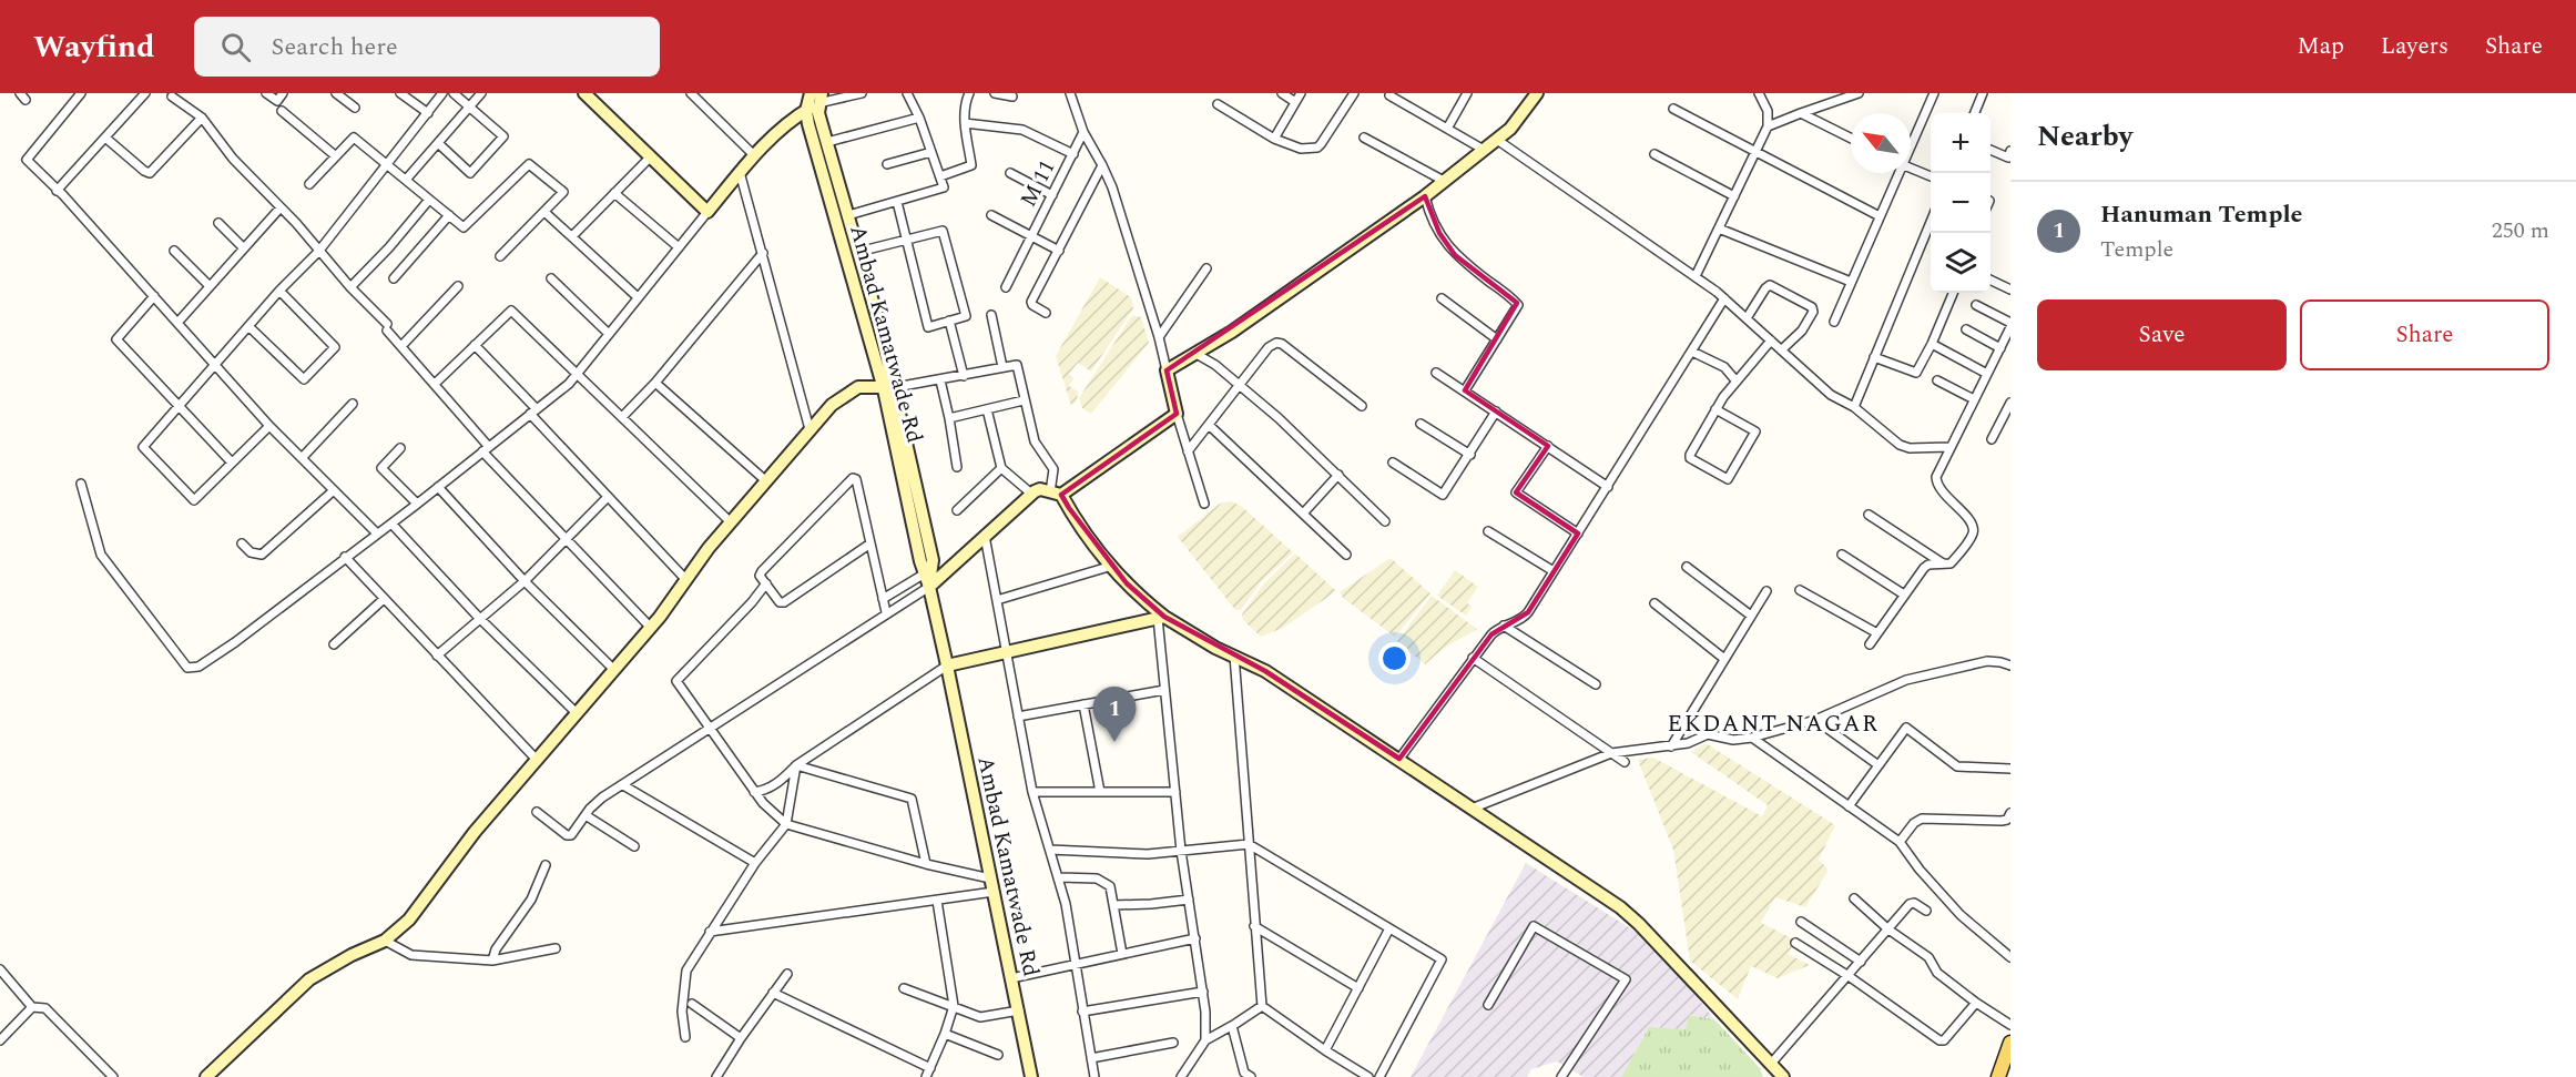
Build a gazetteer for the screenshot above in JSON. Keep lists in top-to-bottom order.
{
  "streets": {
    "street": ["M 11", "Ambad Kamatwade Rd"]
  },
  "districts": ["EKDANT NAGAR"],
  "north": "top left",
  "page": {
    "header": "Wayfind",
    "search": "Search here",
    "nav": ["Map", "Layers", "Share"],
    "heading": "Nearby",
    "map_buttons": ["+", "−"],
    "list": [
      {
        "mark": "1",
        "name": "Hanuman Temple",
        "note": "Temple",
        "value": "250 m"
      }
    ],
    "buttons": ["Save", "Share"],
    "pins": "1"
  }
}
